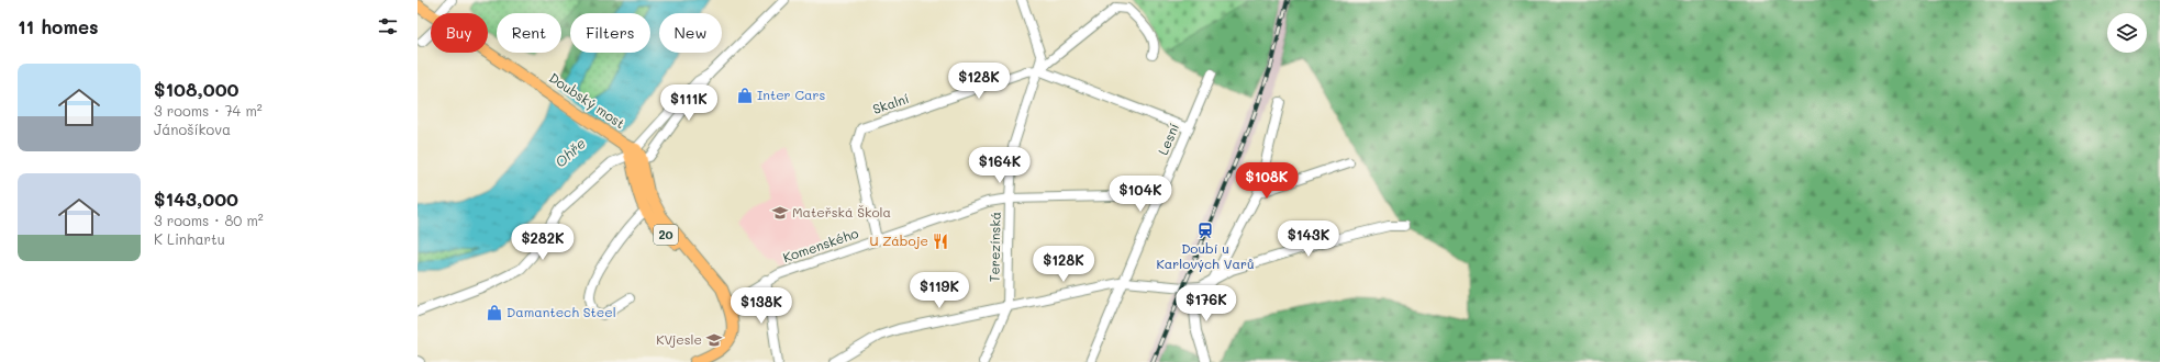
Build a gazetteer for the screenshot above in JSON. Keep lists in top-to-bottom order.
{
  "streets": {
    "main road": ["Doubský most", "20"],
    "street": [
      "Skalní",
      "Lesní",
      "Komenského",
      "Terezínská"
    ]
  },
  "crossings": [
    ["Doubský most", "20"],
    ["Skalní", "Komenského"],
    ["Skalní", "Terezínská"],
    ["Lesní", "Komenského"],
    ["20", "Komenského"],
    ["Komenského", "Terezínská"]
  ],
  "water": ["Ohře"],
  "places": {
    "shop": ["Inter Cars", "Damantech Steel"],
    "school or university": ["Mateřská Škola", "KVjesle"],
    "station": ["Doubí u Karlových Varů"],
    "restaurant": ["U Záboje"]
  },
  "page": {
    "heading": "11 homes",
    "chip": [
      "Buy",
      "Rent",
      "Filters",
      "New"
    ],
    "list": [
      {
        "name": "$108,000",
        "note": "3 rooms · 74 m² · Jánošíkova"
      },
      {
        "name": "$143,000",
        "note": "3 rooms · 80 m² · K Linhartu"
      }
    ],
    "price": [
      "$128K",
      "$111K",
      "$164K",
      "$108K",
      "$104K",
      "$143K",
      "$282K",
      "$128K",
      "$119K",
      "$176K",
      "$138K"
    ]
  }
}
